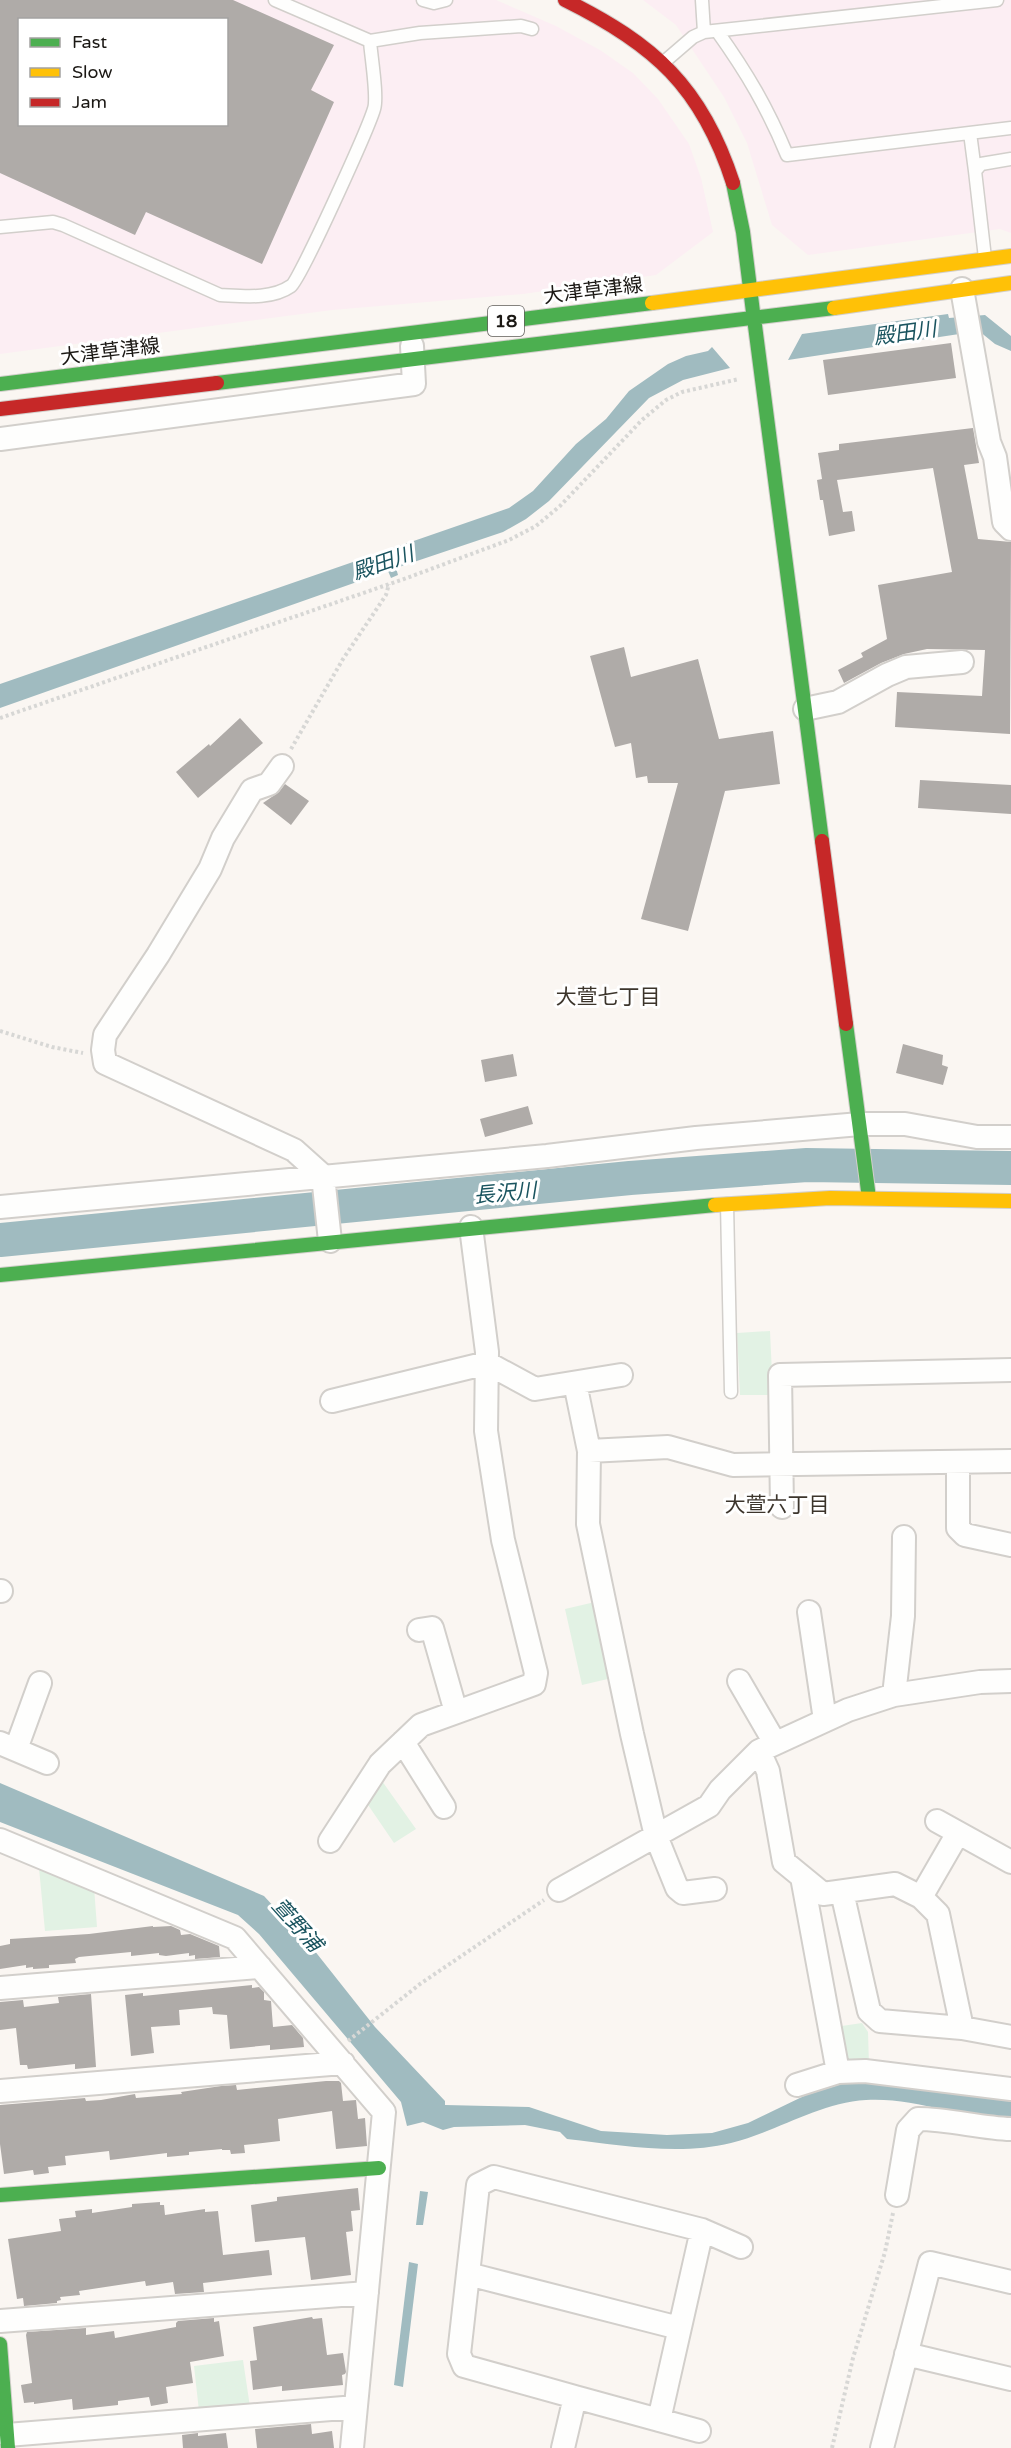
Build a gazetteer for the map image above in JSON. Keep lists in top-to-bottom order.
{
  "streets": {
    "main road": ["大津草津線", "18"]
  },
  "districts": ["大萱七丁目", "大萱六丁目"],
  "water": ["殿田川", "長沢川", "萱野浦"],
  "legend": ["Fast", "Slow", "Jam"]
}
